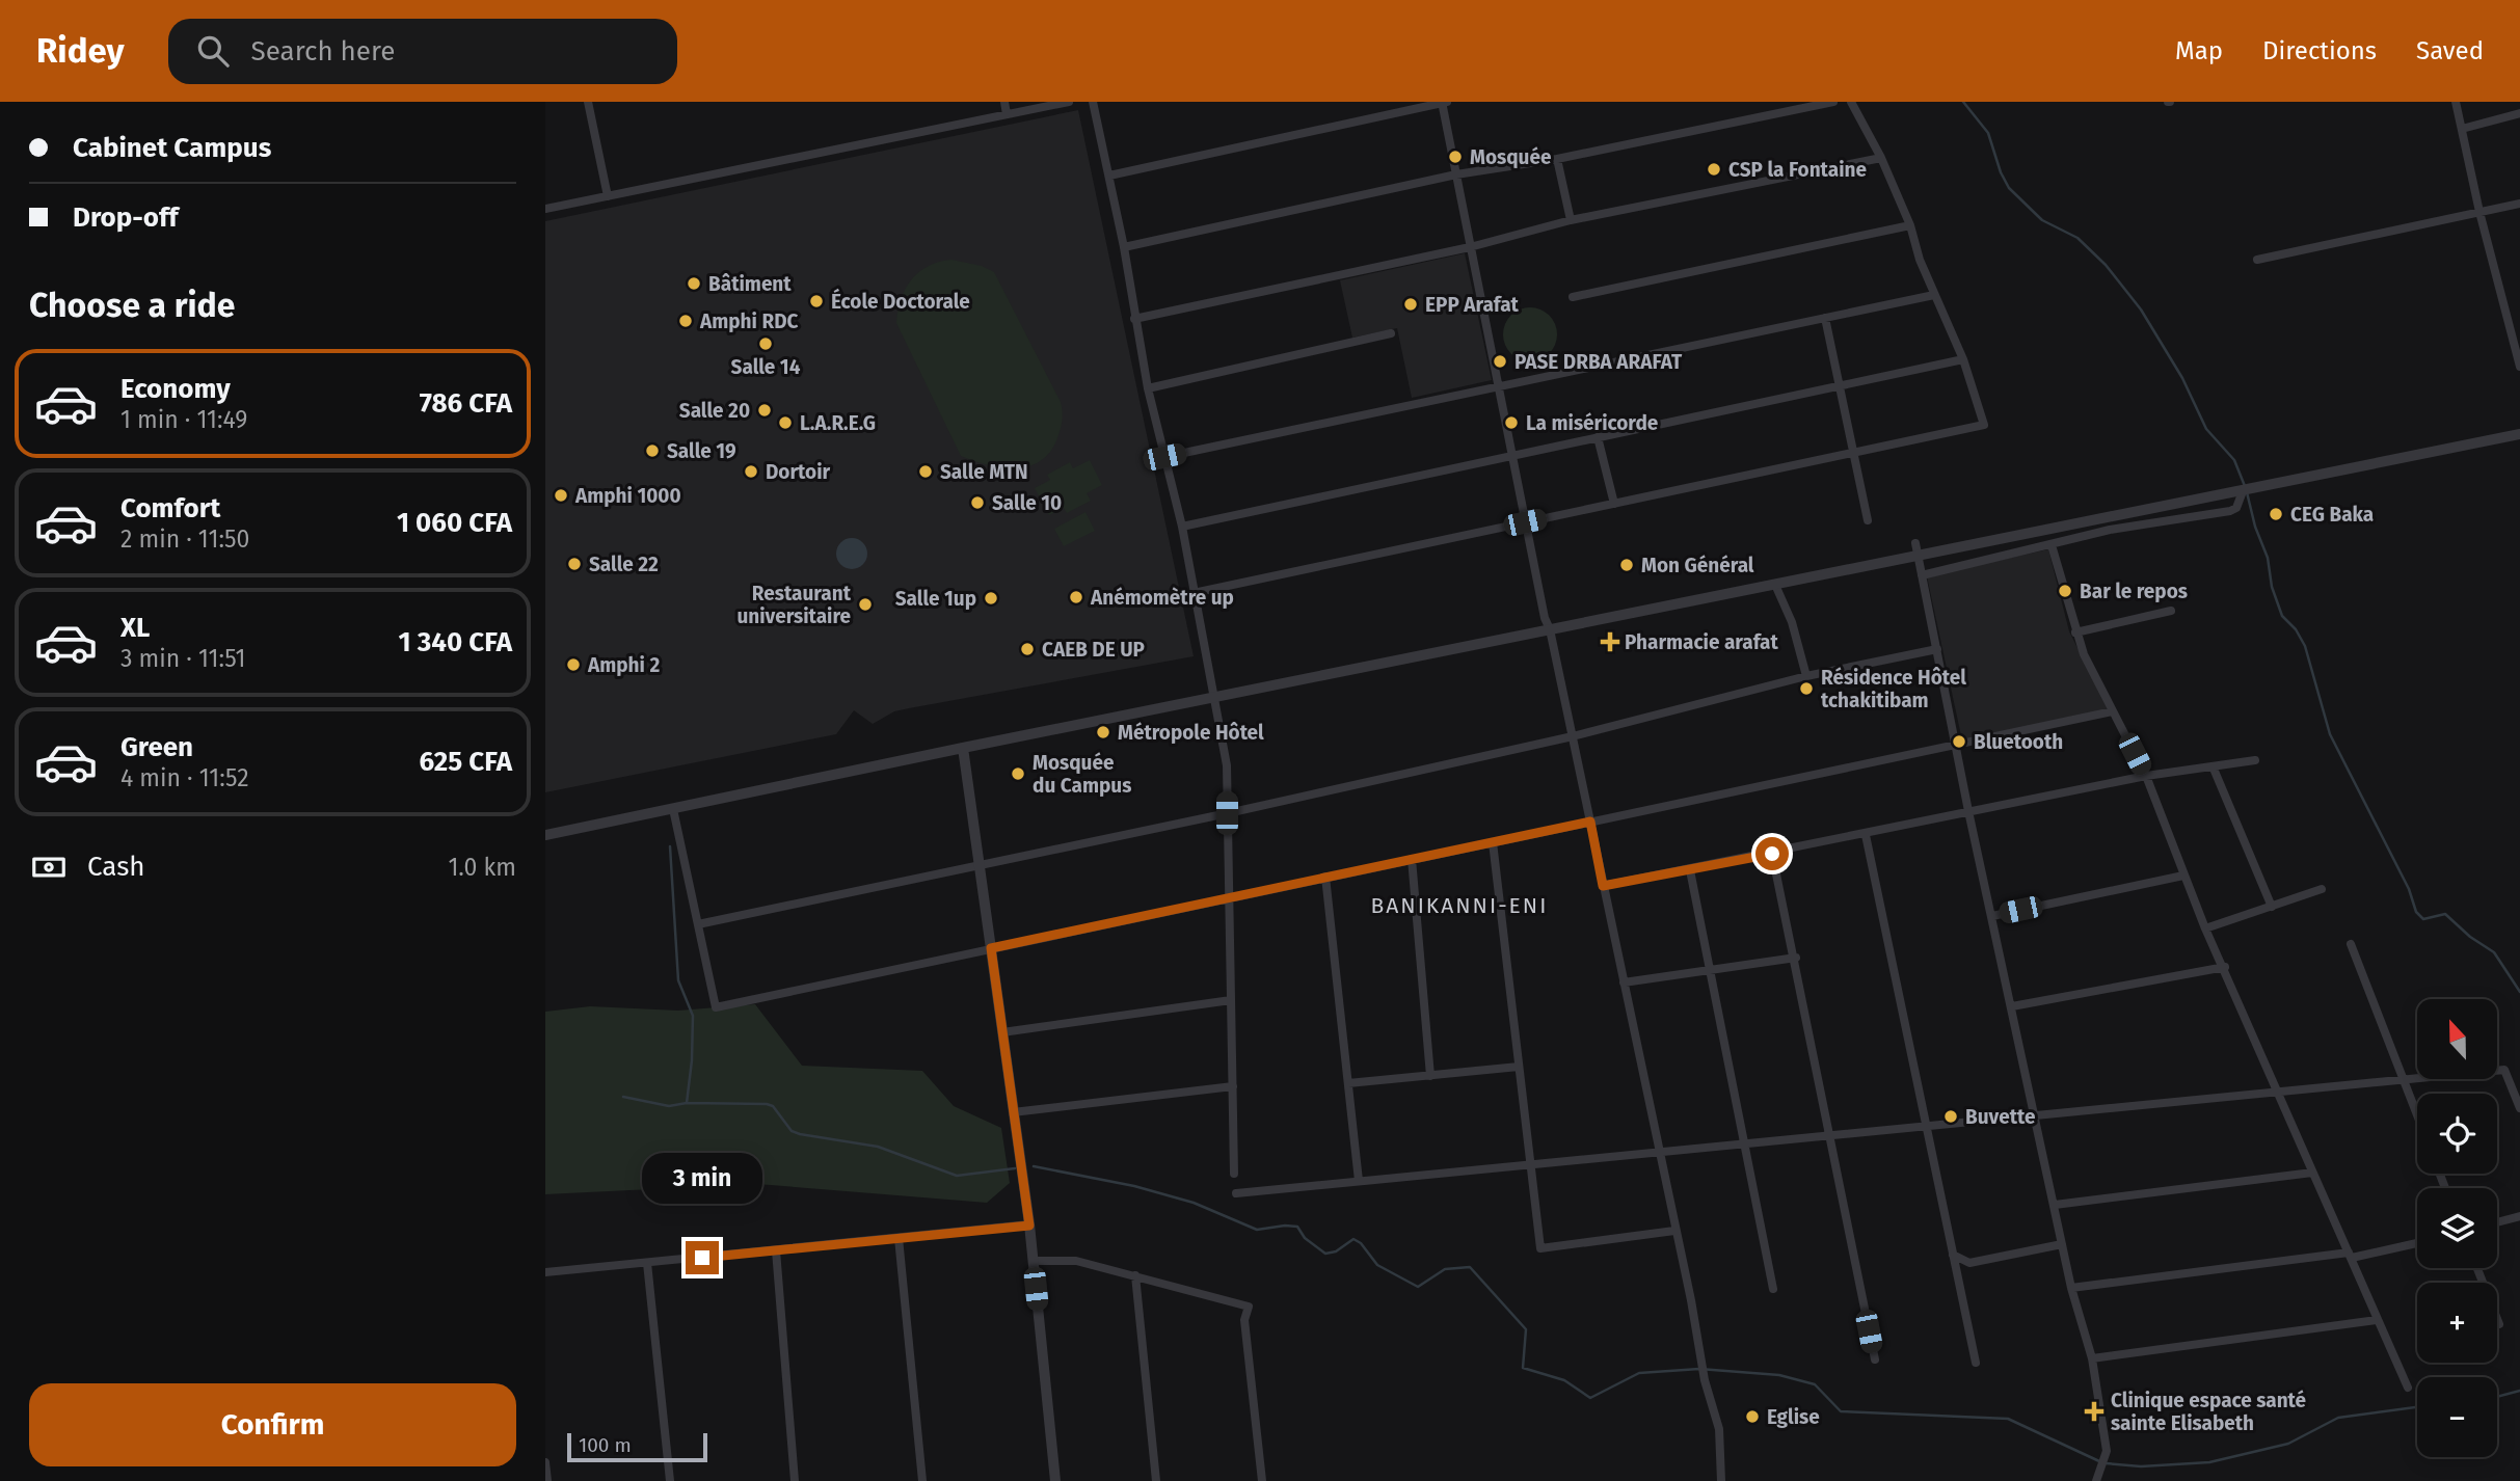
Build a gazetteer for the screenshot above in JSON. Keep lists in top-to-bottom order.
{
  "districts": ["BANIKANNI-ENI"],
  "places": {
    "other": [
      "Mosquée",
      "CSP la Fontaine",
      "Bâtiment",
      "École Doctorale",
      "EPP Arafat",
      "Amphi RDC",
      "Salle 14",
      "PASE DRBA ARAFAT",
      "Salle 20",
      "L.A.R.E.G",
      "La miséricorde",
      "Salle 19",
      "Dortoir",
      "Salle MTN",
      "Amphi 1000",
      "Salle 10",
      "CEG Baka",
      "Salle 22",
      "Mon Général",
      "Bar le repos",
      "Anémomètre up",
      "Salle 1up",
      "Restaurant universitaire",
      "CAEB DE UP",
      "Amphi 2",
      "Résidence Hôtel tchakitibam",
      "Métropole Hôtel",
      "Bluetooth",
      "Mosquée du Campus",
      "Buvette",
      "Eglise"
    ],
    "health": ["Pharmacie arafat", "Clinique espace santé sainte Elisabeth"]
  },
  "scale_bar": "100 m",
  "north": "top",
  "page": {
    "header": "Ridey",
    "search": "Search here",
    "nav": ["Map", "Directions", "Saved"],
    "banner": ["Cabinet Campus", "Drop-off"],
    "heading": "Choose a ride",
    "list": [
      {
        "name": "Economy",
        "note": "1 min · 11:49",
        "value": "786 CFA"
      },
      {
        "name": "Comfort",
        "note": "2 min · 11:50",
        "value": "1 060 CFA"
      },
      {
        "name": "XL",
        "note": "3 min · 11:51",
        "value": "1 340 CFA"
      },
      {
        "name": "Green",
        "note": "4 min · 11:52",
        "value": "625 CFA"
      }
    ],
    "pay": ["Cash", "1.0 km"],
    "map_buttons": ["+", "−"],
    "bubble": "3 min",
    "buttons": "Confirm",
    "scale": "100 m"
  }
}
